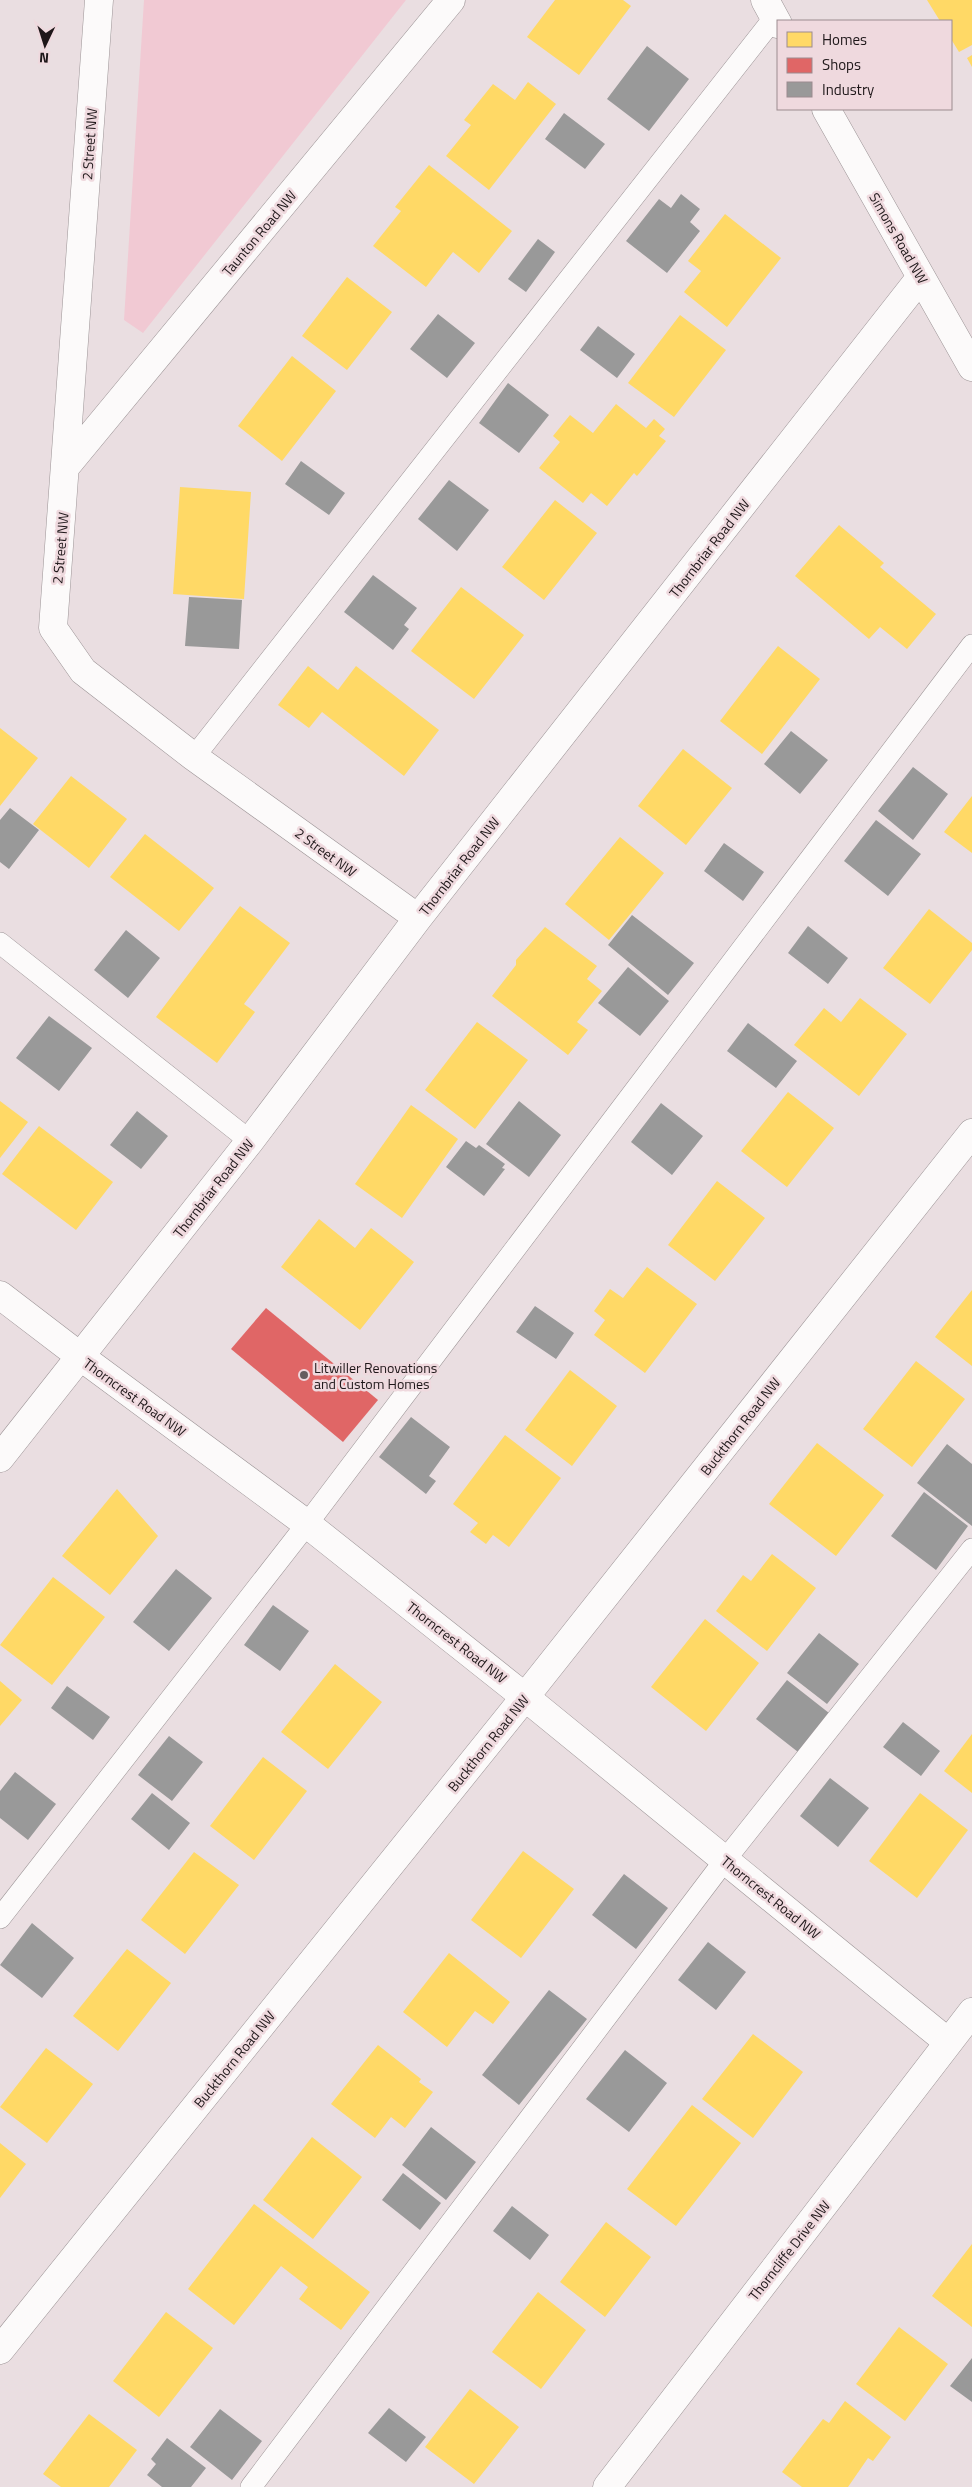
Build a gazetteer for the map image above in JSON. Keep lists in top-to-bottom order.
{
  "streets": {
    "street": [
      "2 Street NW",
      "Taunton Road NW",
      "Simons Road NW",
      "Thornbriar Road NW",
      "Thorncrest Road NW",
      "Buckthorn Road NW",
      "Thorncliffe Drive NW"
    ]
  },
  "crossings": [
    ["2 Street NW", "Taunton Road NW"],
    ["2 Street NW", "Thornbriar Road NW"],
    ["Simons Road NW", "Thornbriar Road NW"],
    ["Thornbriar Road NW", "Thorncrest Road NW"],
    ["Thorncrest Road NW", "Buckthorn Road NW"],
    ["Thorncrest Road NW", "Thorncliffe Drive NW"]
  ],
  "places": ["Litwiller Renovations and Custom Homes"],
  "legend": ["Homes", "Shops", "Industry"],
  "north": "bottom"
}
